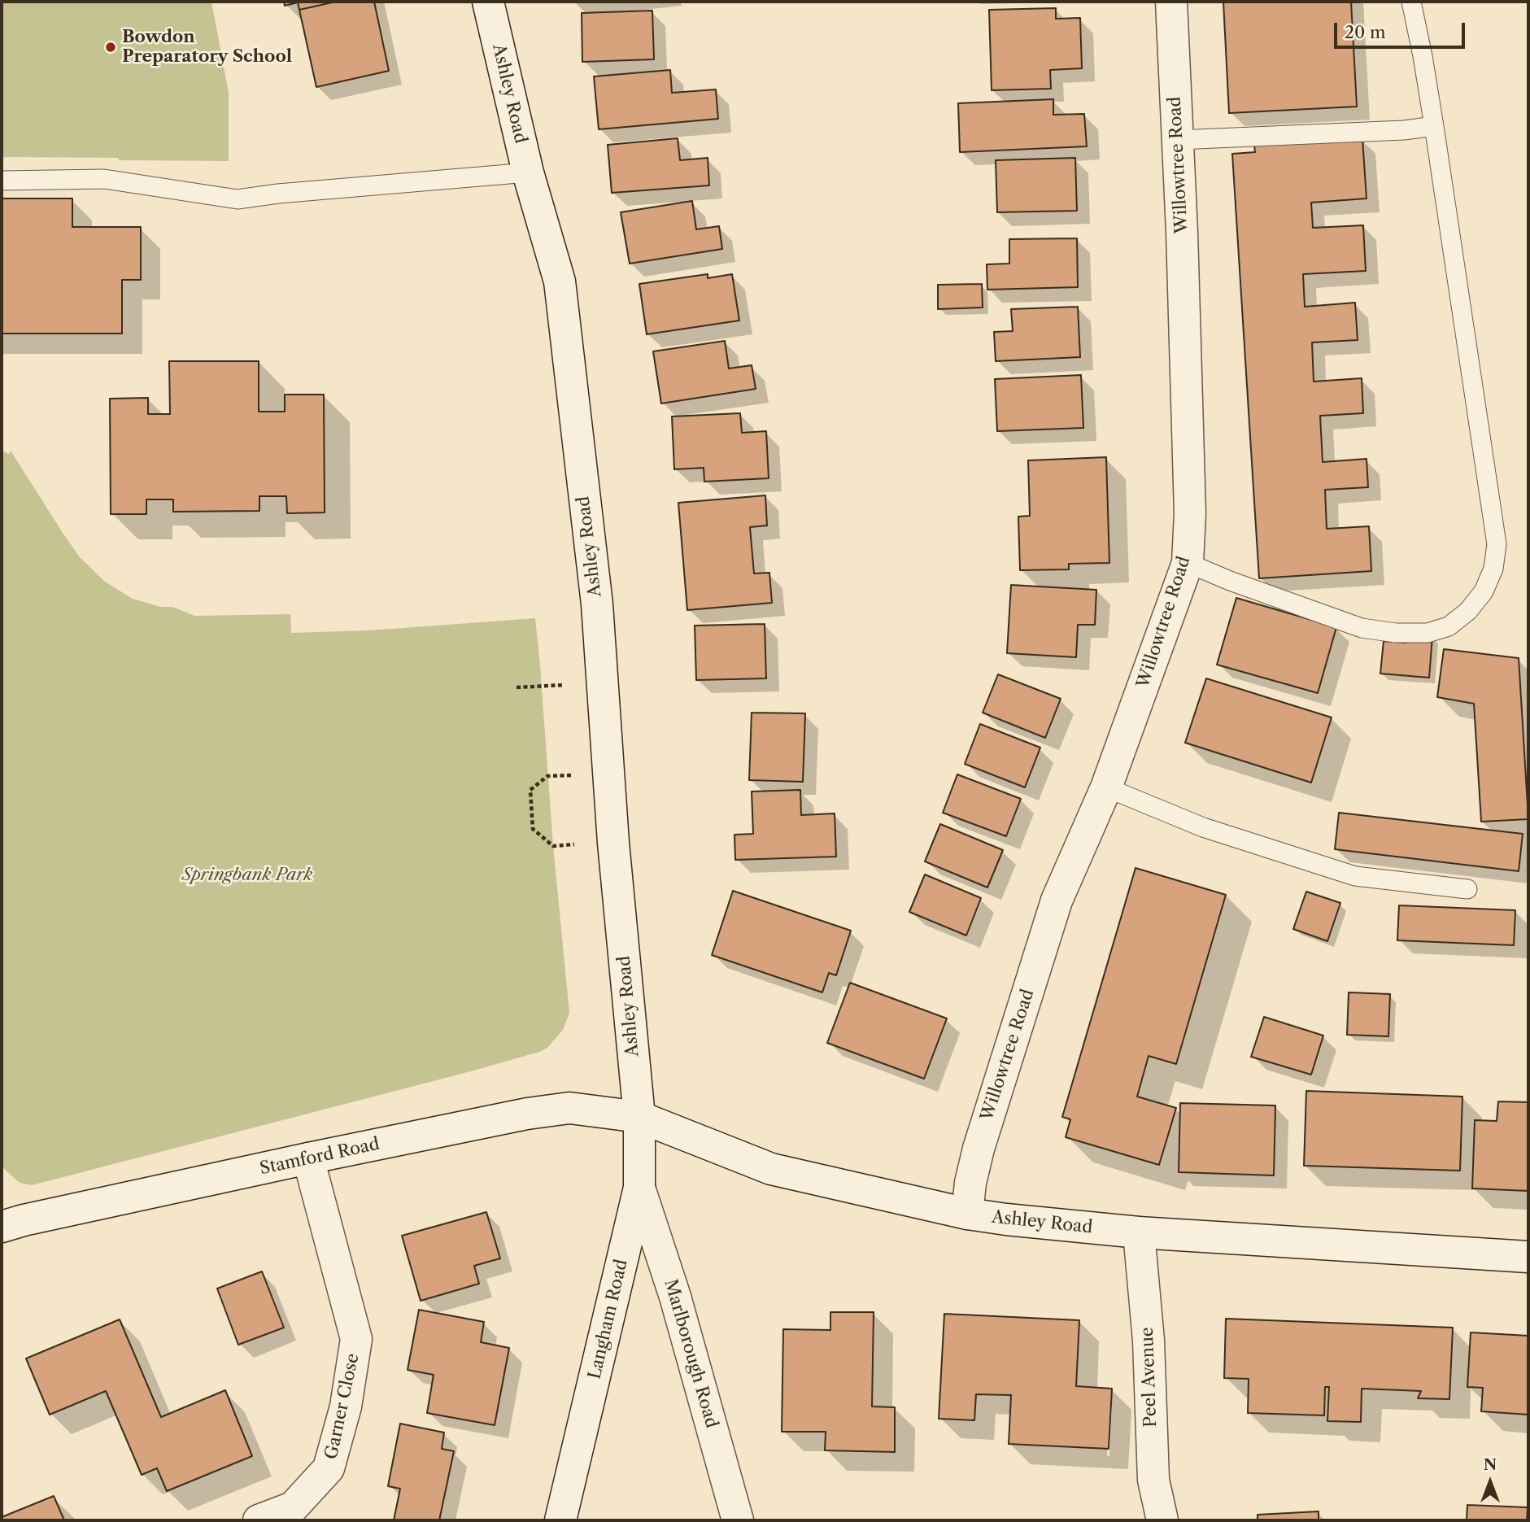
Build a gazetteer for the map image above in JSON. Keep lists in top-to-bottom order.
{
  "streets": {
    "street": [
      "Ashley Road",
      "Willowtree Road",
      "Stamford Road",
      "Langham Road",
      "Marlborough Road",
      "Peel Avenue",
      "Garner Close"
    ]
  },
  "crossings": [
    ["Ashley Road", "Willowtree Road"],
    ["Ashley Road", "Stamford Road"],
    ["Ashley Road", "Langham Road"],
    ["Ashley Road", "Peel Avenue"],
    ["Stamford Road", "Langham Road"],
    ["Stamford Road", "Garner Close"],
    ["Langham Road", "Marlborough Road"]
  ],
  "parks": ["Springbank Park"],
  "places": ["Bowdon Preparatory School"],
  "scale_bar": "20 m",
  "north": "top"
}
